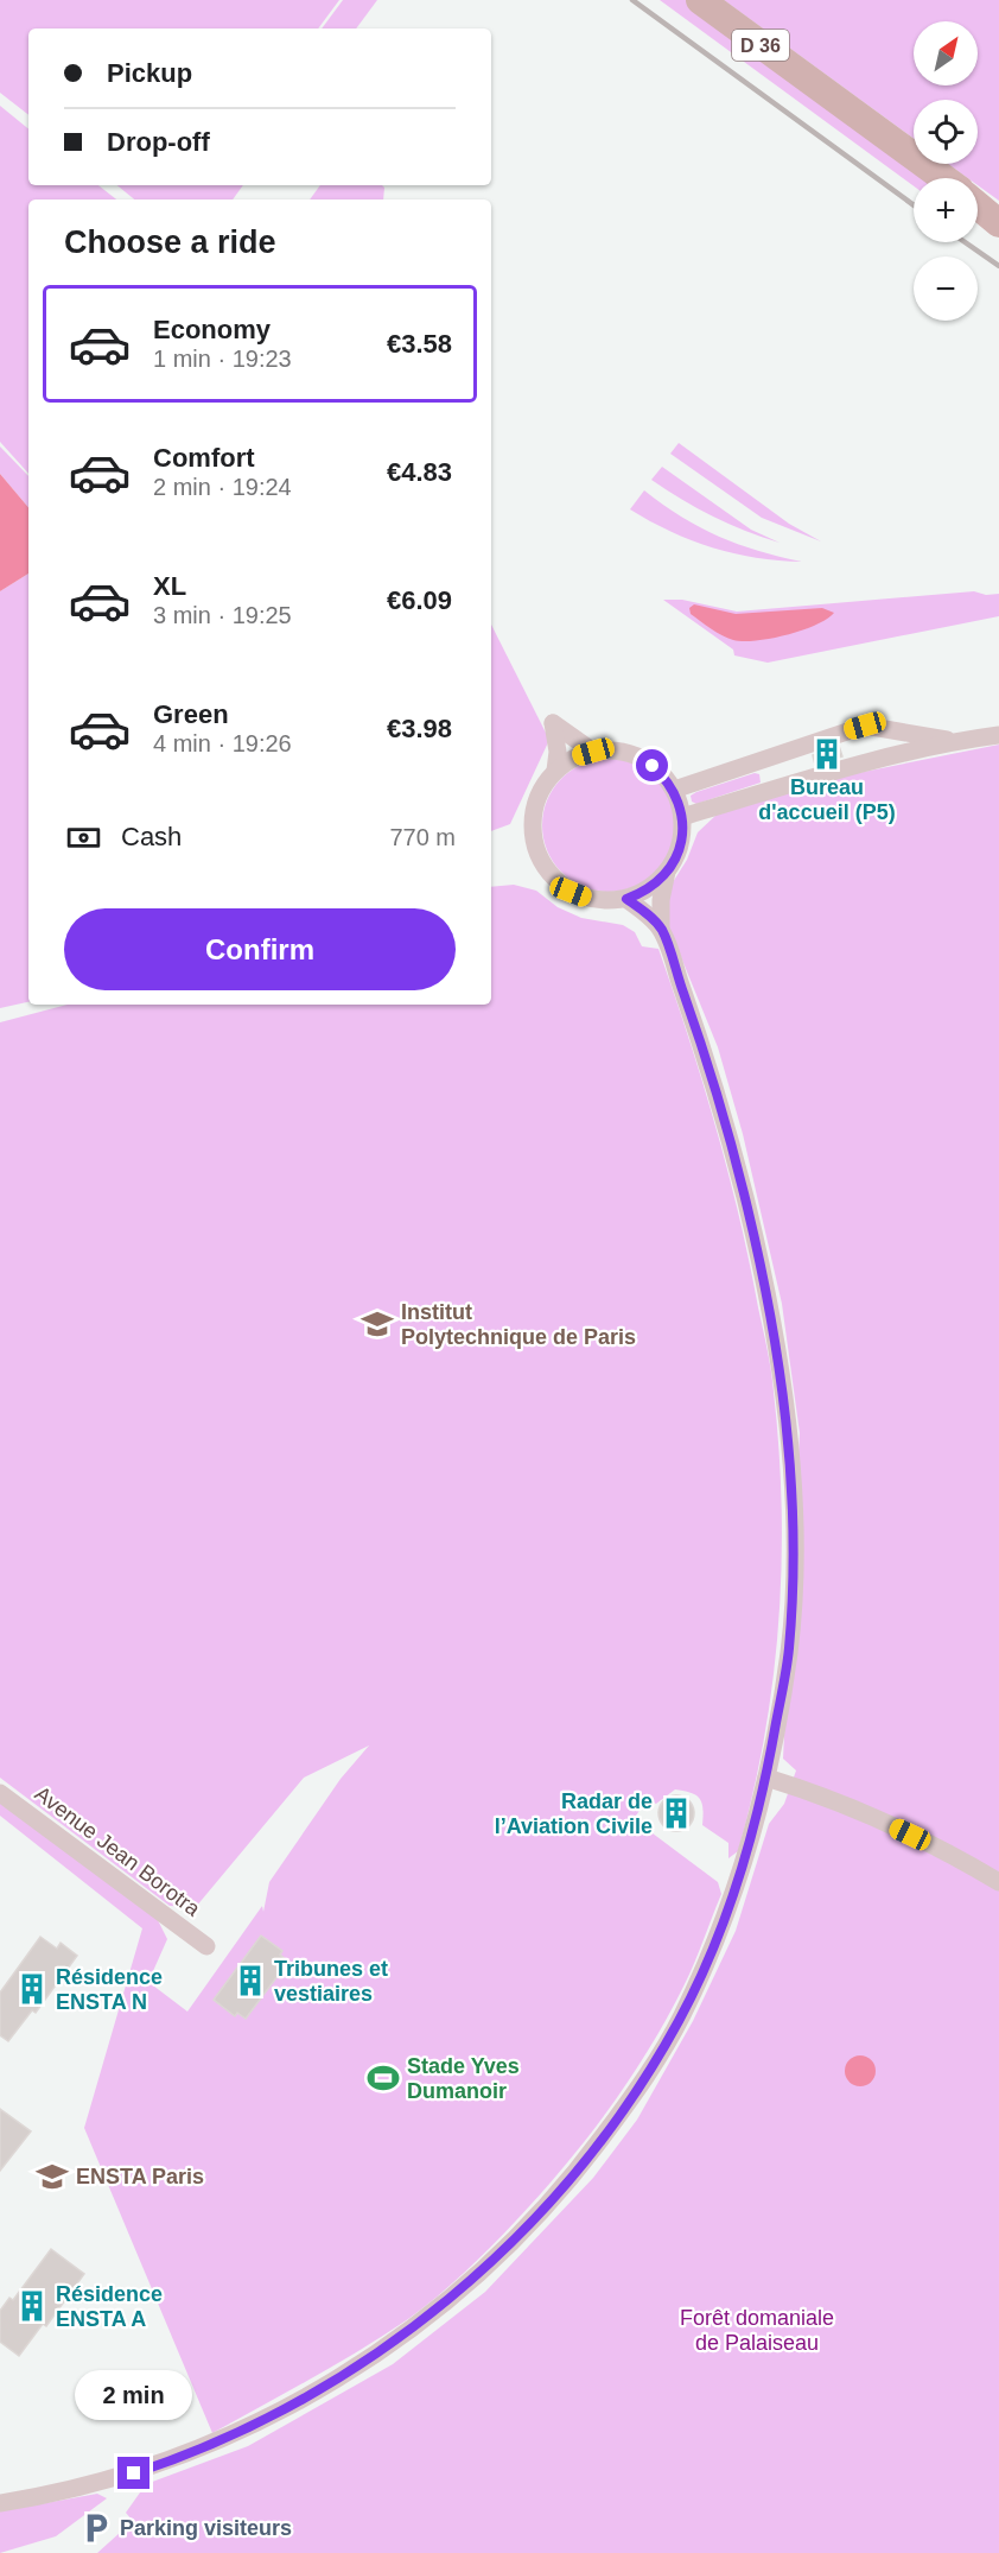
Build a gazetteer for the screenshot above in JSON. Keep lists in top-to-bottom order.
{
  "streets": {
    "main road": ["D 36"],
    "street": ["Avenue Jean Borotra"]
  },
  "parks": ["Forêt domaniale de Palaiseau"],
  "places": {
    "building": [
      "Bureau d'accueil (P5)",
      "Radar de l’Aviation Civile",
      "Tribunes et vestiaires",
      "Résidence ENSTA N",
      "Résidence ENSTA A"
    ],
    "school or university": ["Institut Polytechnique de Paris", "ENSTA Paris"],
    "sports": ["Stade Yves Dumanoir"],
    "parking": ["Parking visiteurs"]
  },
  "north": "top right",
  "page": {
    "map_buttons": ["+", "−"],
    "banner": ["Pickup", "Drop-off"],
    "heading": "Choose a ride",
    "list": [
      {
        "name": "Economy",
        "note": "1 min · 19:23",
        "value": "€3.58"
      },
      {
        "name": "Comfort",
        "note": "2 min · 19:24",
        "value": "€4.83"
      },
      {
        "name": "XL",
        "note": "3 min · 19:25",
        "value": "€6.09"
      },
      {
        "name": "Green",
        "note": "4 min · 19:26",
        "value": "€3.98"
      }
    ],
    "pay": ["Cash", "770 m"],
    "buttons": "Confirm",
    "bubble": "2 min"
  }
}
